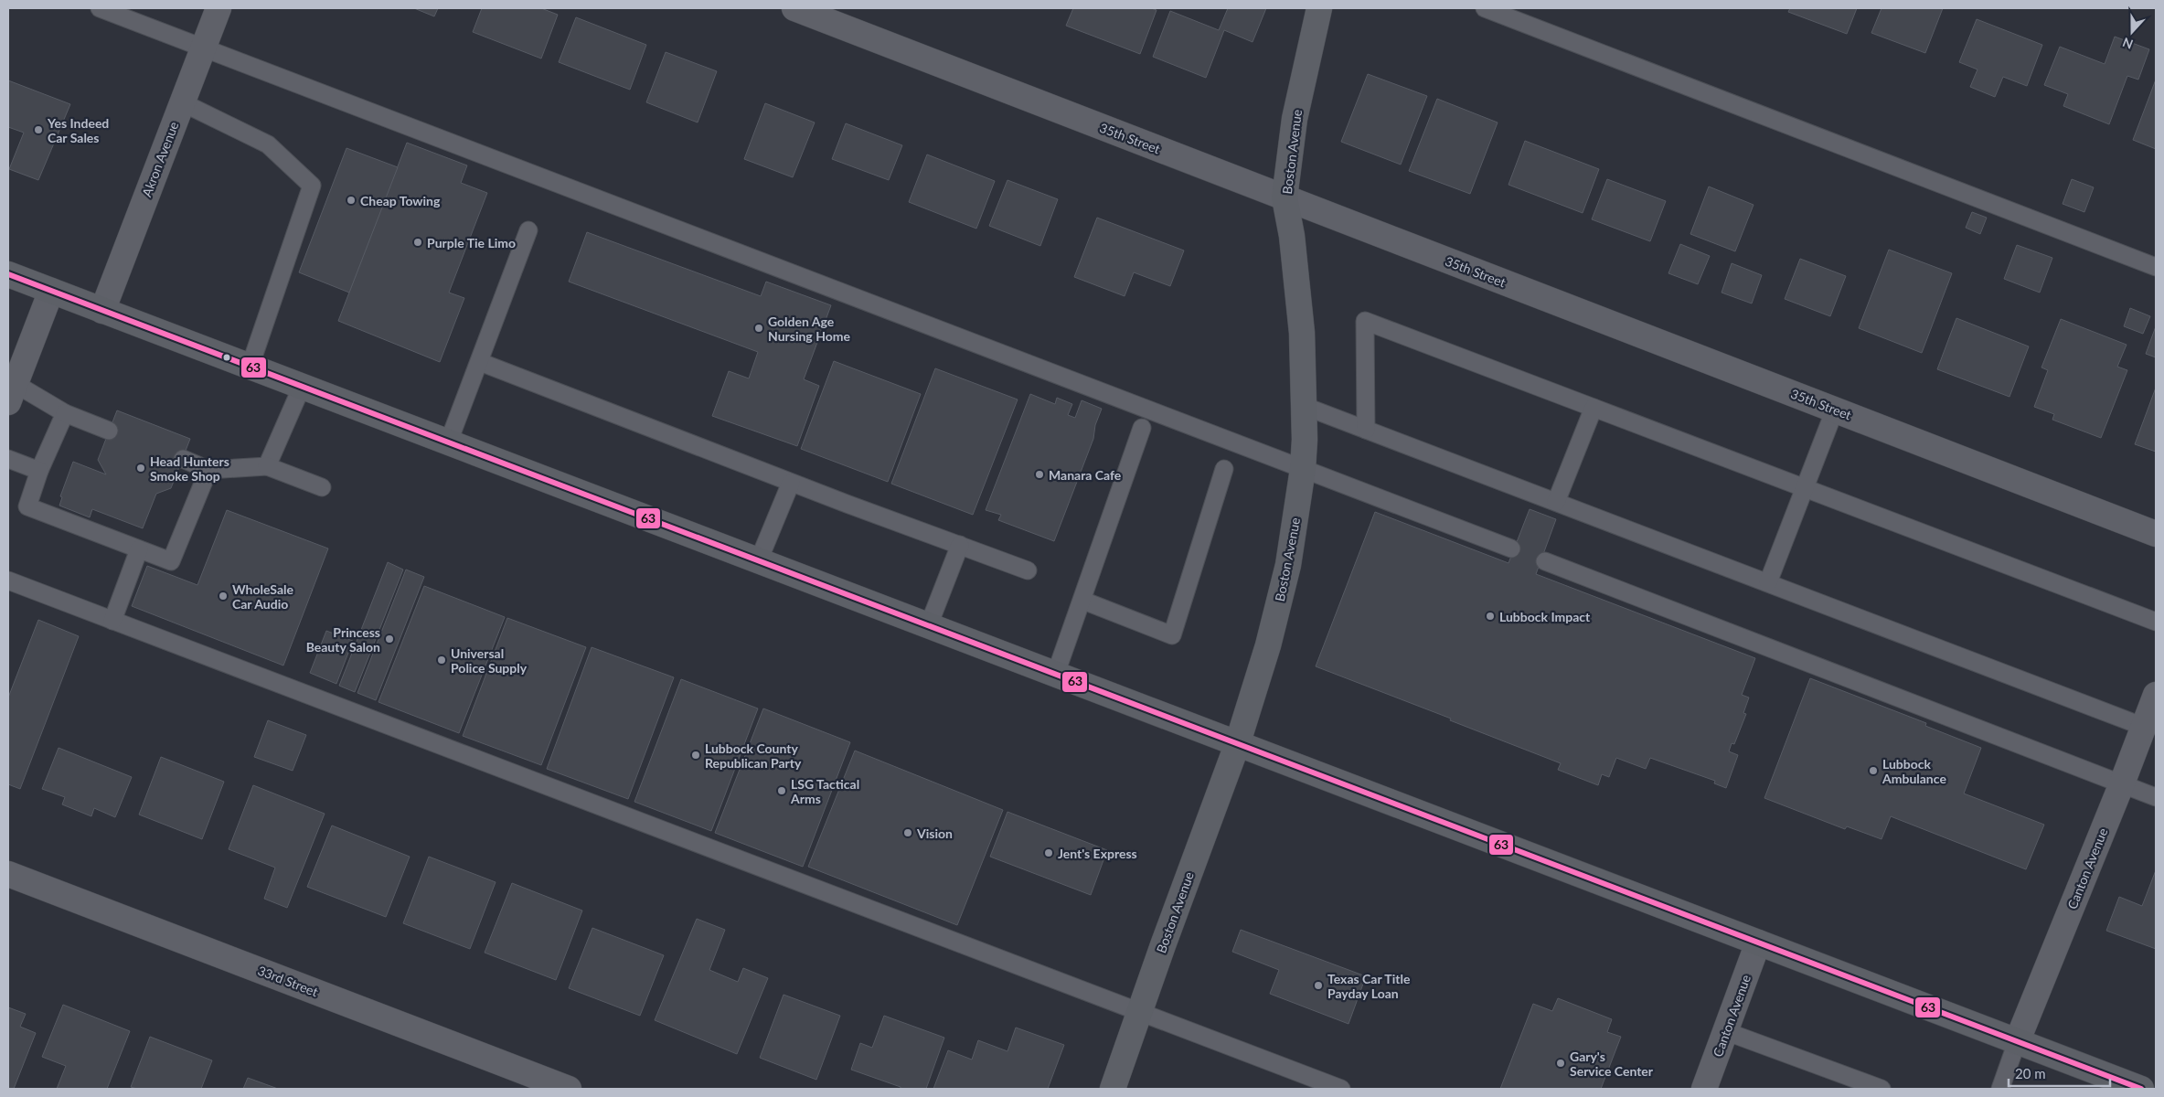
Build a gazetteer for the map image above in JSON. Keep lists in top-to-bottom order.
{
  "streets": {
    "main road": ["Boston Avenue"],
    "street": [
      "35th Street",
      "Akron Avenue",
      "Canton Avenue",
      "33rd Street"
    ]
  },
  "crossings": [
    ["35th Street", "Boston Avenue"]
  ],
  "places": [
    "Yes Indeed Car Sales",
    "Cheap Towing",
    "Purple Tie Limo",
    "Golden Age Nursing Home",
    "Head Hunters Smoke Shop",
    "Manara Cafe",
    "WholeSale Car Audio",
    "Lubbock Impact",
    "Princess Beauty Salon",
    "Universal Police Supply",
    "Lubbock County Republican Party",
    "Lubbock Ambulance",
    "LSG Tactical Arms",
    "Vision",
    "Jent's Express",
    "Texas Car Title Payday Loan",
    "Gary's Service Center"
  ],
  "lines": ["transit line 63"],
  "scale_bar": "20 m",
  "north": "bottom"
}
